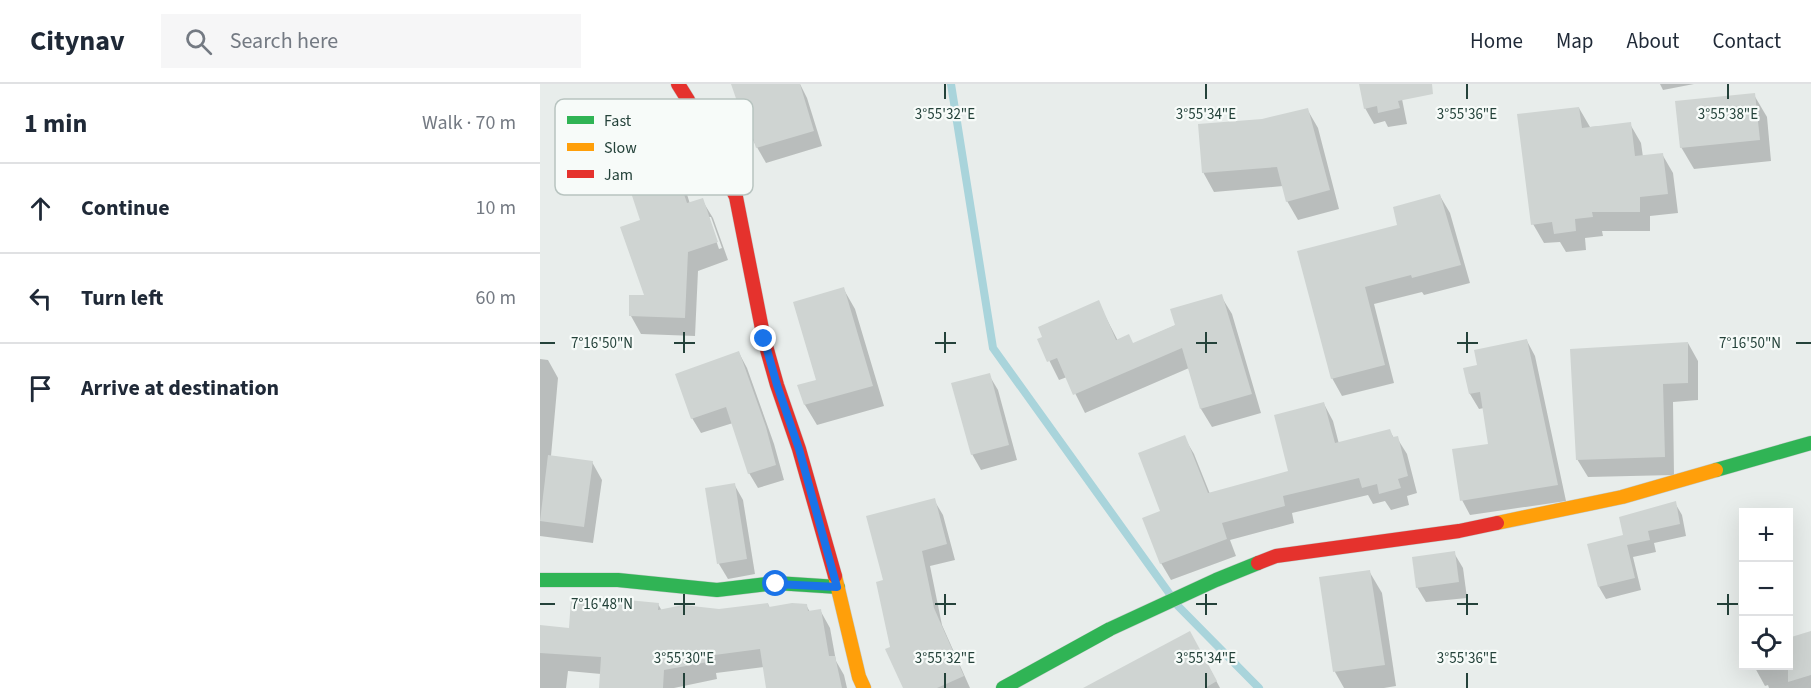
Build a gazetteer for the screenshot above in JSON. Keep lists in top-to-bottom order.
{
  "legend": ["Fast", "Slow", "Jam"],
  "page": {
    "header": "Citynav",
    "search": "Search here",
    "nav": [
      "Home",
      "Map",
      "About",
      "Contact"
    ],
    "heading": ["1 min", "Walk · 70 m"],
    "list": [
      ["Continue", "10 m"],
      ["Turn left", "60 m"],
      "Arrive at destination"
    ],
    "map_buttons": ["+", "−"]
  },
  "coordinates": [
    "3°55'32\"E",
    "3°55'34\"E",
    "3°55'36\"E",
    "3°55'38\"E",
    "7°16'50\"N",
    "7°16'48\"N",
    "3°55'30\"E"
  ]
}
